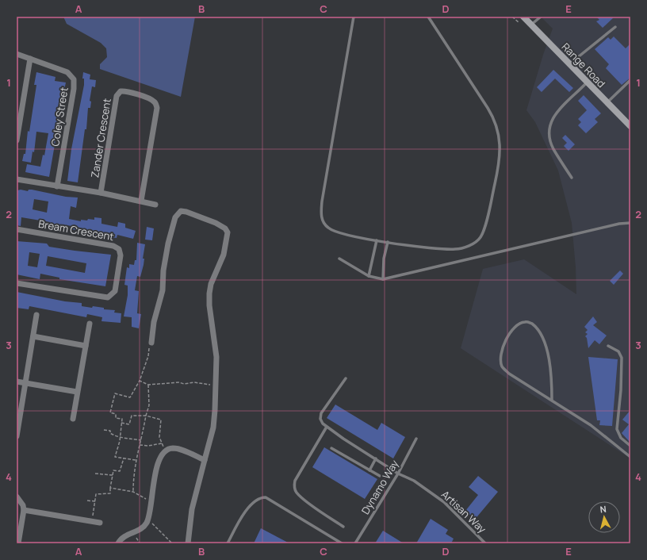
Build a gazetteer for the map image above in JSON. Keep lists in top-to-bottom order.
{
  "streets": {
    "main road": ["Range Road"],
    "street": ["Coley Street", "Zander Crescent", "Bream Crescent"],
    "lane": ["Dynamo Way", "Artisan Way"]
  },
  "crossings": [
    ["Dynamo Way", "Artisan Way"]
  ],
  "north": "top",
  "grid": {
    "columns": [
      "A",
      "B",
      "C",
      "D",
      "E"
    ],
    "rows": [
      "1",
      "2",
      "3",
      "4"
    ]
  }
}
